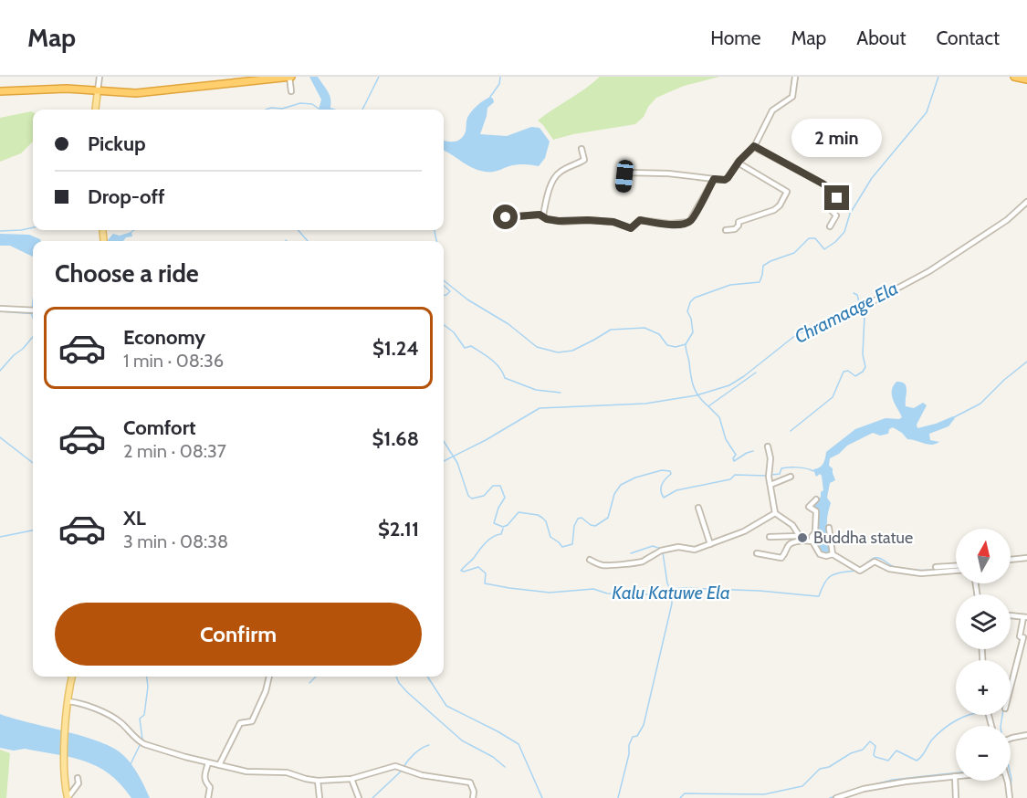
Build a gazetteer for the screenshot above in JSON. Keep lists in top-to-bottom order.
{
  "water": ["Chramaage Ela", "Kalu Katuwe Ela"],
  "places": ["Buddha statue"],
  "north": "top",
  "page": {
    "header": "Map",
    "nav": [
      "Home",
      "Map",
      "About",
      "Contact"
    ],
    "banner": ["Pickup", "Drop-off"],
    "bubble": "2 min",
    "heading": "Choose a ride",
    "list": [
      {
        "name": "Economy",
        "note": "1 min · 08:36",
        "value": "$1.24"
      },
      {
        "name": "Comfort",
        "note": "2 min · 08:37",
        "value": "$1.68"
      },
      {
        "name": "XL",
        "note": "3 min · 08:38",
        "value": "$2.11"
      }
    ],
    "map_buttons": ["+", "−"],
    "buttons": "Confirm"
  }
}
